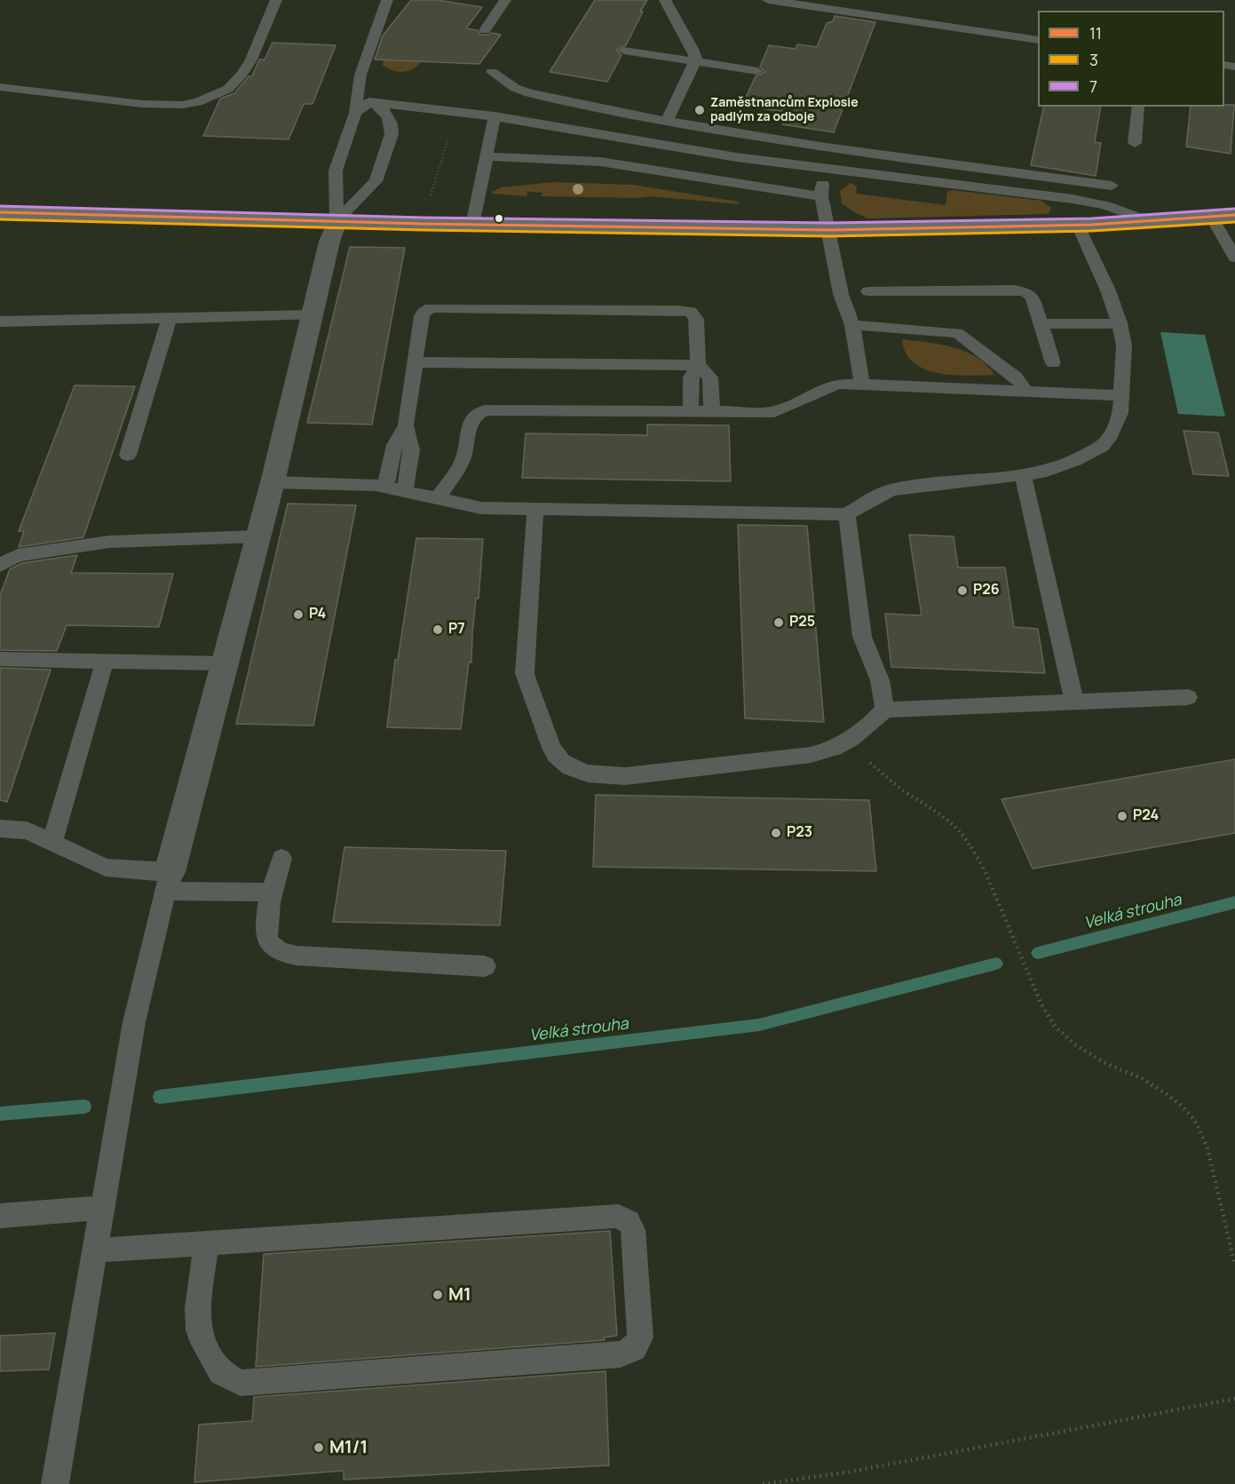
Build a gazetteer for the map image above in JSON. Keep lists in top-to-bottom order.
{
  "water": ["Velká strouha"],
  "places": [
    "Zaměstnancům Explosie padlým za odboje",
    "P26",
    "P4",
    "P25",
    "P7",
    "P24",
    "P23",
    "M1",
    "M1/1"
  ],
  "lines": ["transit line 7", "transit line 11", "transit line 3"],
  "legend": ["11", "3", "7"]
}
